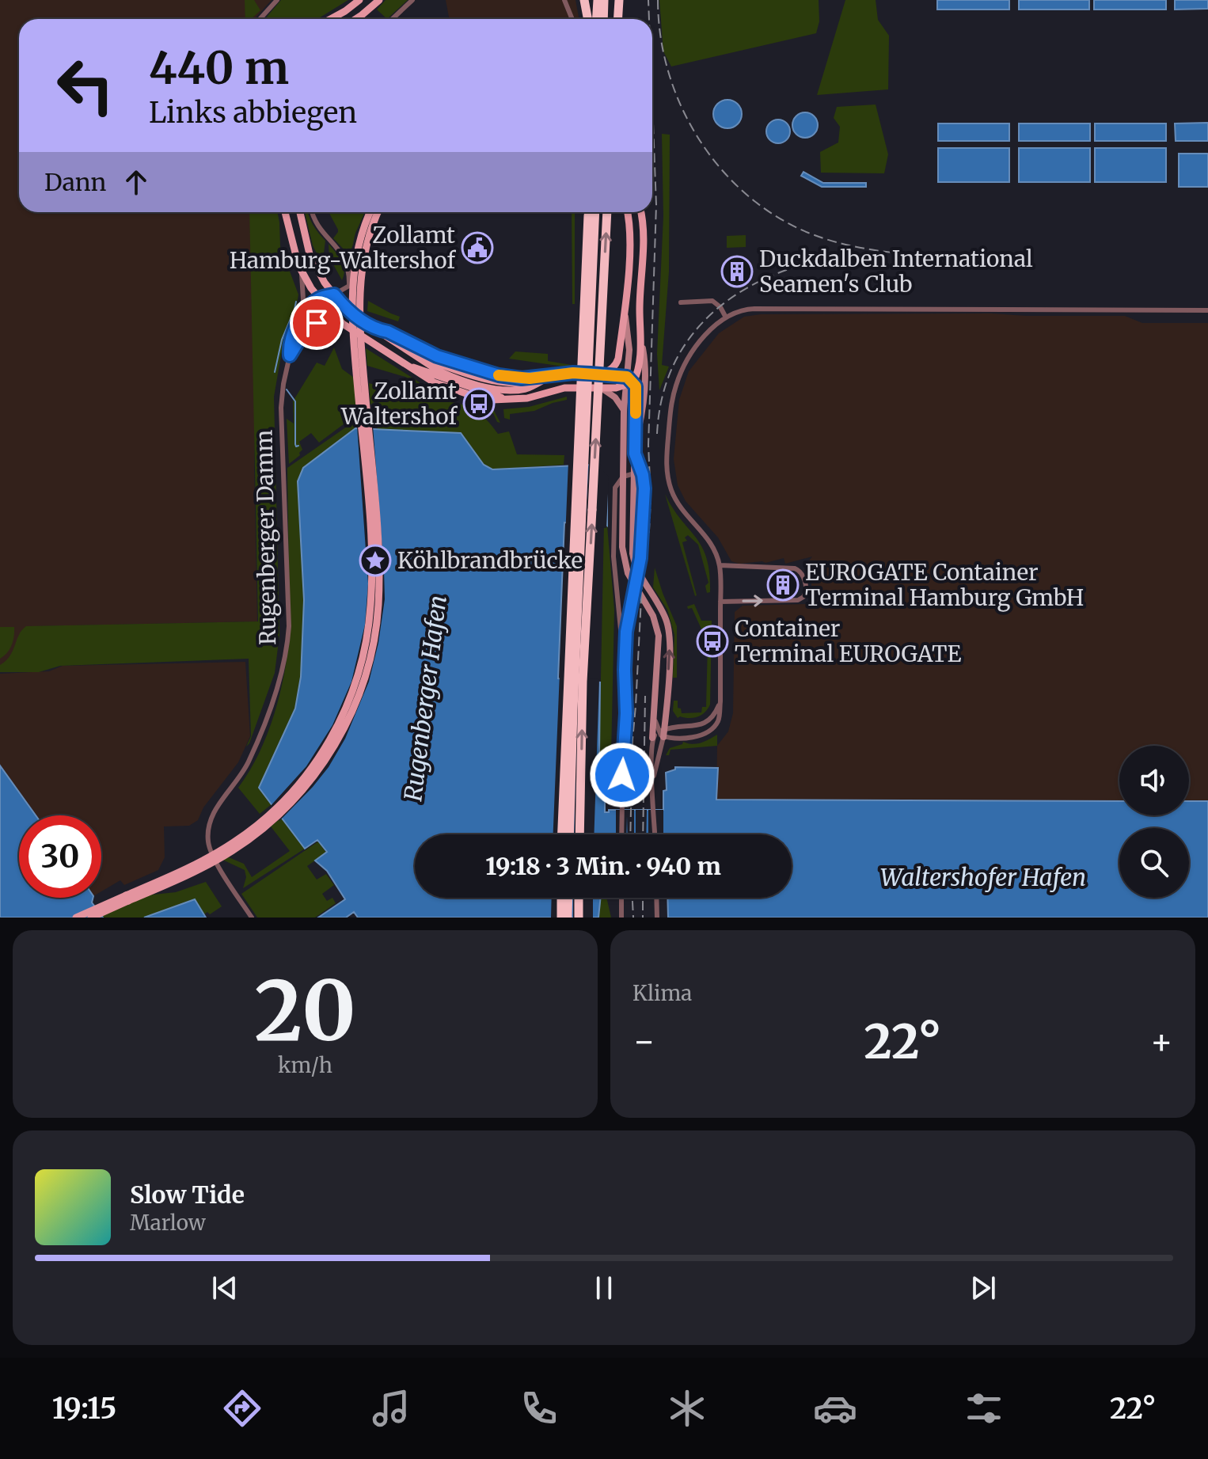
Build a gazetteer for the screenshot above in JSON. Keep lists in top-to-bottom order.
{
  "streets": {
    "street": ["Rugenberger Damm"]
  },
  "water": ["Rugenberger Hafen", "Waltershofer Hafen"],
  "places": {
    "public building": ["Zollamt Hamburg-Waltershof"],
    "building": ["Duckdalben International Seamen's Club", "EUROGATE Container Terminal Hamburg GmbH"],
    "bus stop": ["Zollamt Waltershof", "Container Terminal EUROGATE"],
    "place": ["Köhlbrandbrücke"]
  },
  "page": {
    "turn": ["440 m", "Links abbiegen"],
    "then": "Dann",
    "limit": "30",
    "trip": "19:18 · 3 Min. · 940 m",
    "tile": [
      ["20", "km/h"],
      "Klima"
    ],
    "heat": ["−", "22°", "+"],
    "song": ["Slow Tide", "Marlow"],
    "tabs": ["19:15", "22°"]
  }
}
